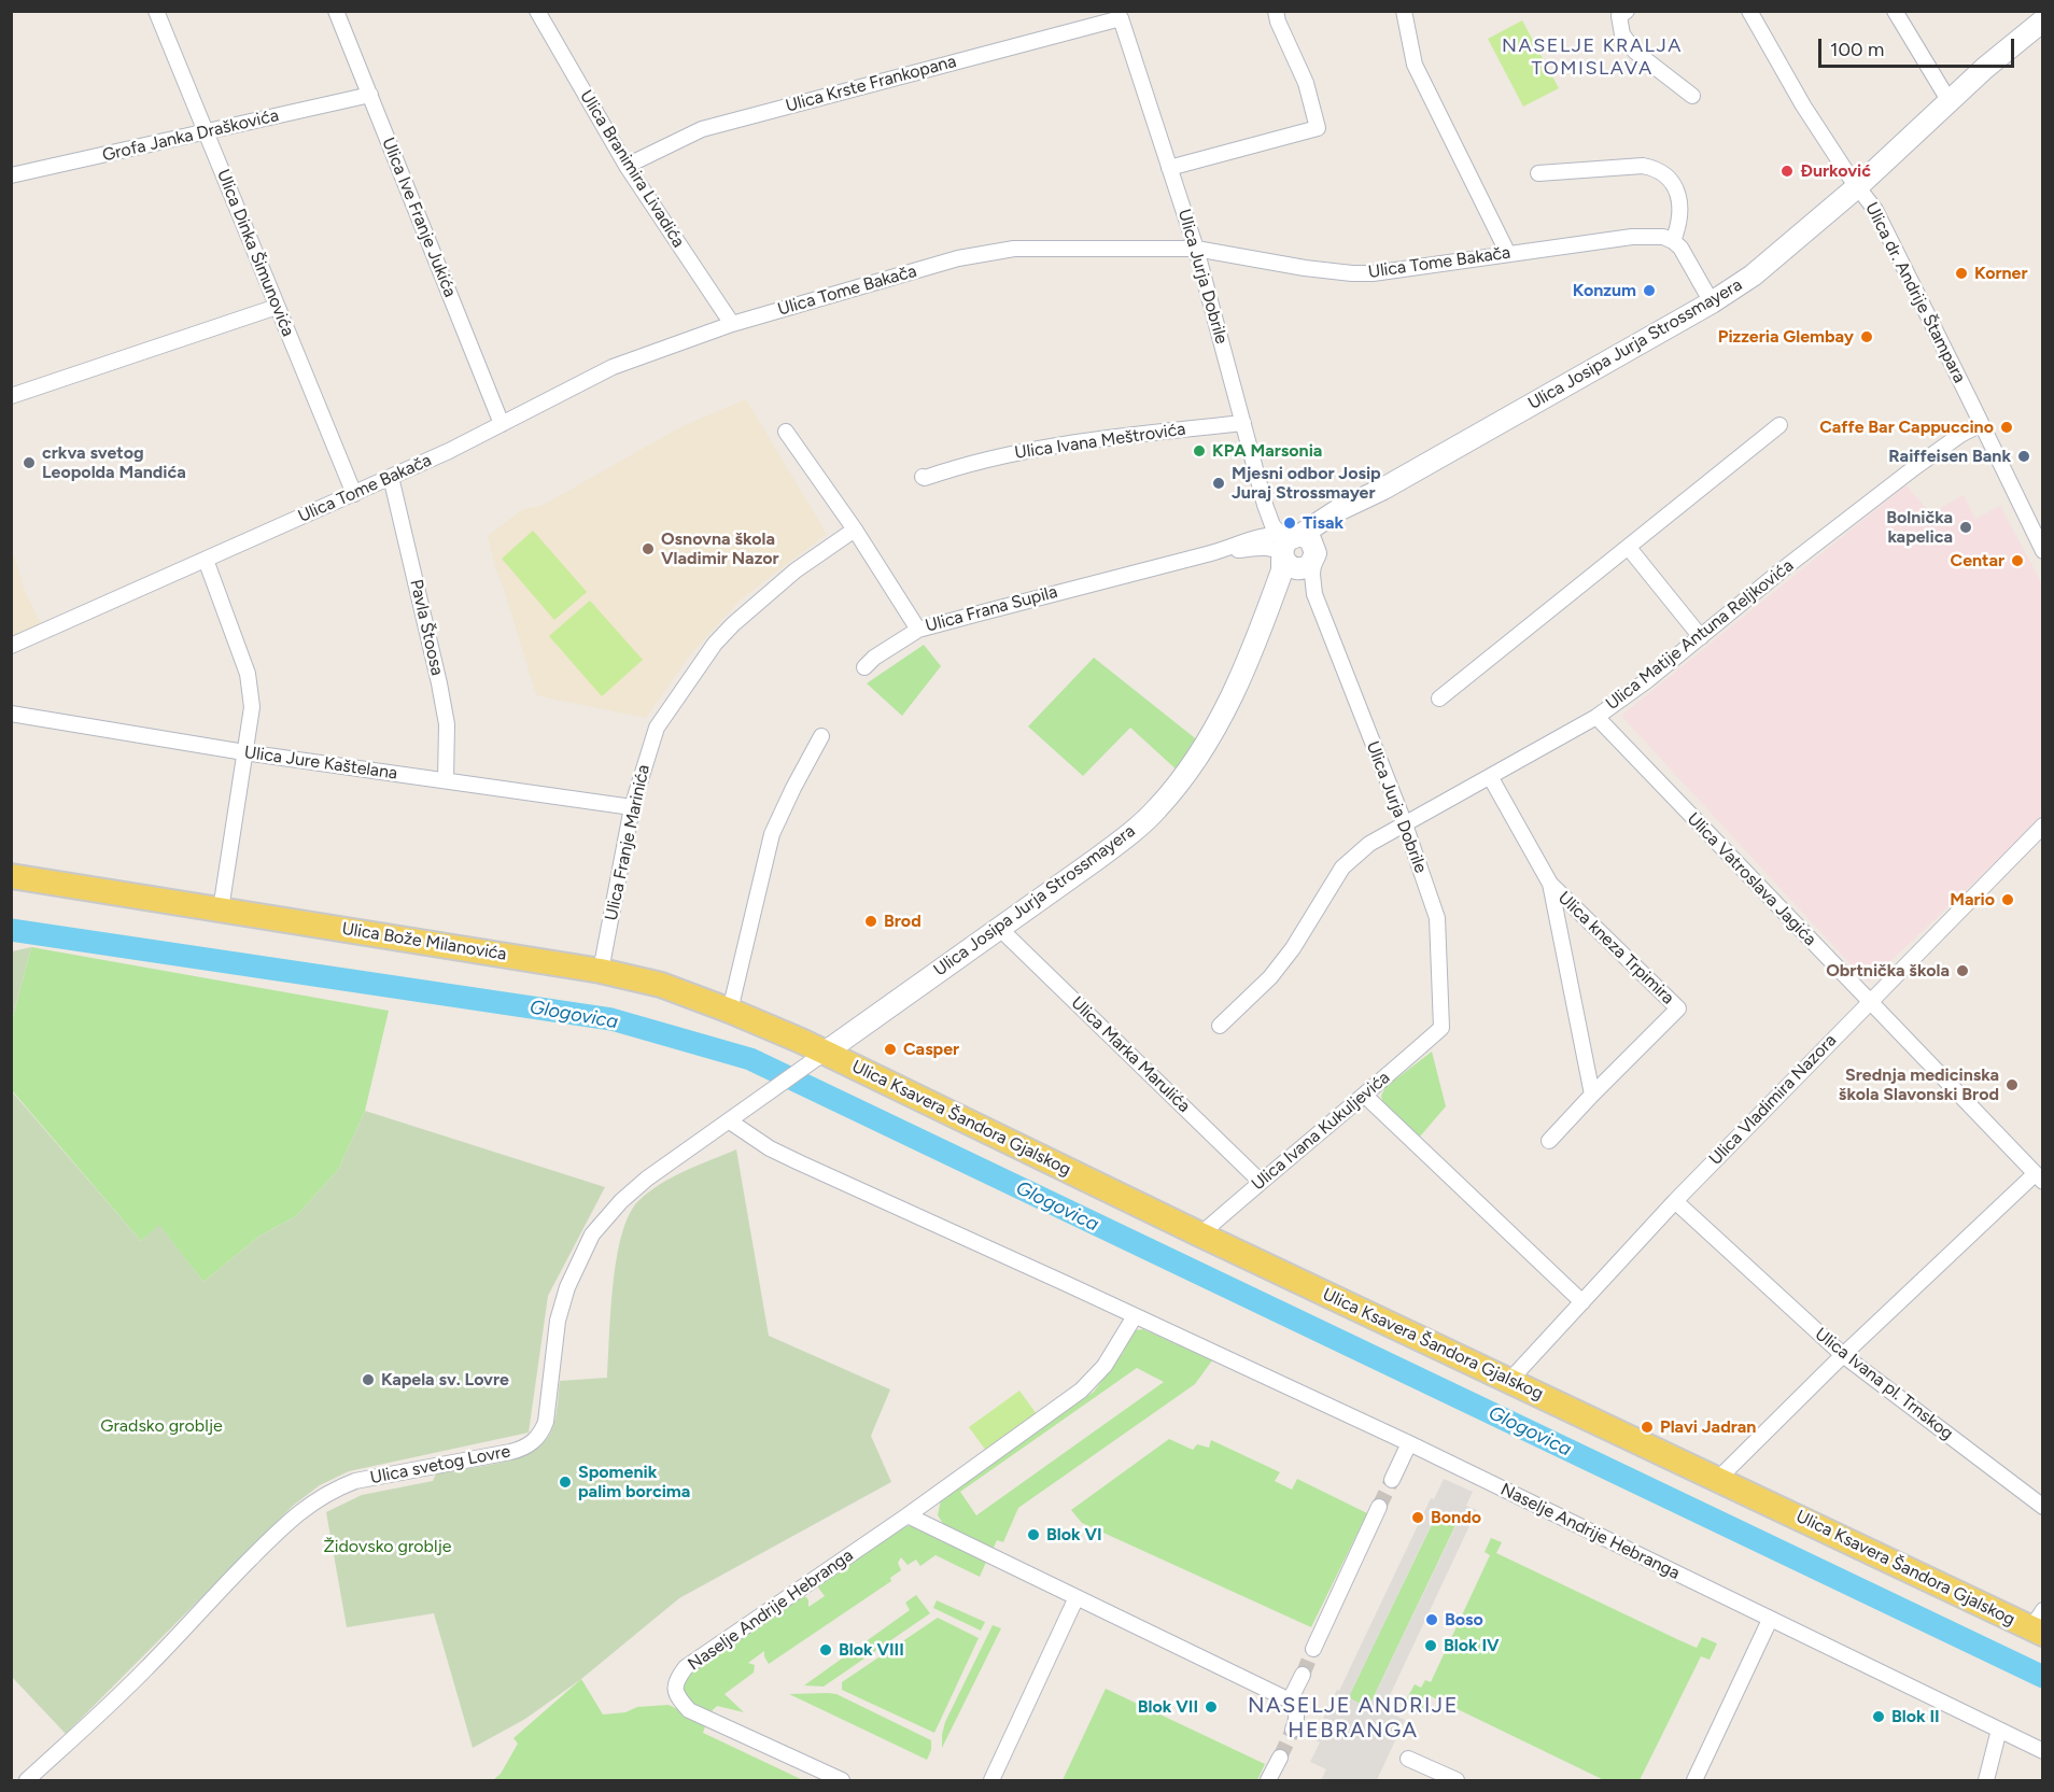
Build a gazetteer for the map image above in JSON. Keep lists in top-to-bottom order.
{
  "streets": {
    "main road": ["Ulica Josipa Jurja Strossmayera", "Ulica Bože Milanovića", "Ulica Ksavera Šandora Gjalskog"],
    "street": [
      "Ulica Krste Frankopana",
      "Grofa Janka Draškovića",
      "Ulica Branimira Livadića",
      "Ulica Ive Franje Jukića",
      "Ulica Dinka Šimunovića",
      "Ulica Tome Bakača",
      "Ulica Jurja Dobrile",
      "Ulica dr. Andrije Štampara",
      "Ulica Ivana Meštrovića",
      "Ulica Frana Supila",
      "Pavla Štoosa",
      "Ulica Matije Antuna Reljkovića",
      "Ulica Jure Kaštelana",
      "Ulica Franje Marinića",
      "Ulica Vatroslava Jagića",
      "Ulica kneza Trpimira",
      "Ulica Marka Marulića",
      "Ulica Vladimira Nazora",
      "Ulica Ivana Kukuljevića",
      "Ulica Ivana pl. Trnskog",
      "Ulica svetog Lovre",
      "Naselje Andrije Hebranga"
    ]
  },
  "crossings": [
    ["Ulica Krste Frankopana", "Ulica Branimira Livadića"],
    ["Ulica Krste Frankopana", "Ulica Jurja Dobrile"],
    ["Grofa Janka Draškovića", "Ulica Ive Franje Jukića"],
    ["Grofa Janka Draškovića", "Ulica Dinka Šimunovića"],
    ["Ulica Branimira Livadića", "Ulica Tome Bakača"],
    ["Ulica Ive Franje Jukića", "Ulica Tome Bakača"],
    ["Ulica Dinka Šimunovića", "Ulica Tome Bakača"],
    ["Ulica Tome Bakača", "Ulica Jurja Dobrile"],
    ["Ulica Tome Bakača", "Pavla Štoosa"],
    ["Ulica Jurja Dobrile", "Ulica Josipa Jurja Strossmayera"],
    ["Ulica Jurja Dobrile", "Ulica Ivana Meštrovića"],
    ["Ulica Jurja Dobrile", "Ulica Frana Supila"],
    ["Ulica Jurja Dobrile", "Ulica Matije Antuna Reljkovića"],
    ["Ulica Jurja Dobrile", "Ulica Ivana Kukuljevića"],
    ["Ulica dr. Andrije Štampara", "Ulica Josipa Jurja Strossmayera"],
    ["Ulica dr. Andrije Štampara", "Ulica Matije Antuna Reljkovića"],
    ["Ulica Josipa Jurja Strossmayera", "Ulica Frana Supila"],
    ["Ulica Josipa Jurja Strossmayera", "Ulica Bože Milanovića"],
    ["Ulica Josipa Jurja Strossmayera", "Ulica Marka Marulića"],
    ["Ulica Josipa Jurja Strossmayera", "Ulica Ksavera Šandora Gjalskog"],
    ["Ulica Josipa Jurja Strossmayera", "Ulica svetog Lovre"],
    ["Ulica Frana Supila", "Ulica Franje Marinića"],
    ["Pavla Štoosa", "Ulica Jure Kaštelana"],
    ["Ulica Matije Antuna Reljkovića", "Ulica Vatroslava Jagića"],
    ["Ulica Matije Antuna Reljkovića", "Ulica kneza Trpimira"],
    ["Ulica Jure Kaštelana", "Ulica Franje Marinića"],
    ["Ulica Franje Marinića", "Ulica Bože Milanovića"],
    ["Ulica Vatroslava Jagića", "Ulica Vladimira Nazora"],
    ["Ulica Bože Milanovića", "Ulica Ksavera Šandora Gjalskog"],
    ["Ulica Bože Milanovića", "Ulica svetog Lovre"],
    ["Ulica Marka Marulića", "Ulica Ivana Kukuljevića"],
    ["Ulica Vladimira Nazora", "Ulica Ksavera Šandora Gjalskog"],
    ["Ulica Vladimira Nazora", "Ulica Ivana pl. Trnskog"],
    ["Ulica Ksavera Šandora Gjalskog", "Ulica Ivana Kukuljevića"],
    ["Ulica Ksavera Šandora Gjalskog", "Ulica svetog Lovre"],
    ["Ulica svetog Lovre", "Naselje Andrije Hebranga"]
  ],
  "districts": ["NASELJE KRALJA TOMISLAVA", "NASELJE ANDRIJE HEBRANGA"],
  "water": ["Glogovica"],
  "parks": ["Gradsko groblje", "Židovsko groblje"],
  "places": [
    "Đurković",
    "Korner",
    "Konzum",
    "Pizzeria Glembay",
    "Caffe Bar Cappuccino",
    "KPA Marsonia",
    "Raiffeisen Bank",
    "crkva svetog Leopolda Mandića",
    "Mjesni odbor Josip Juraj Strossmayer",
    "Tisak",
    "Bolnička kapelica",
    "Osnovna škola Vladimir Nazor",
    "Centar",
    "Mario",
    "Brod",
    "Obrtnička škola",
    "Casper",
    "Srednja medicinska škola Slavonski Brod",
    "Kapela sv. Lovre",
    "Plavi Jadran",
    "Spomenik palim borcima",
    "Bondo",
    "Blok VI",
    "Boso",
    "Blok IV",
    "Blok VIII",
    "Blok VII",
    "Blok II"
  ],
  "scale_bar": "100 m"
}
